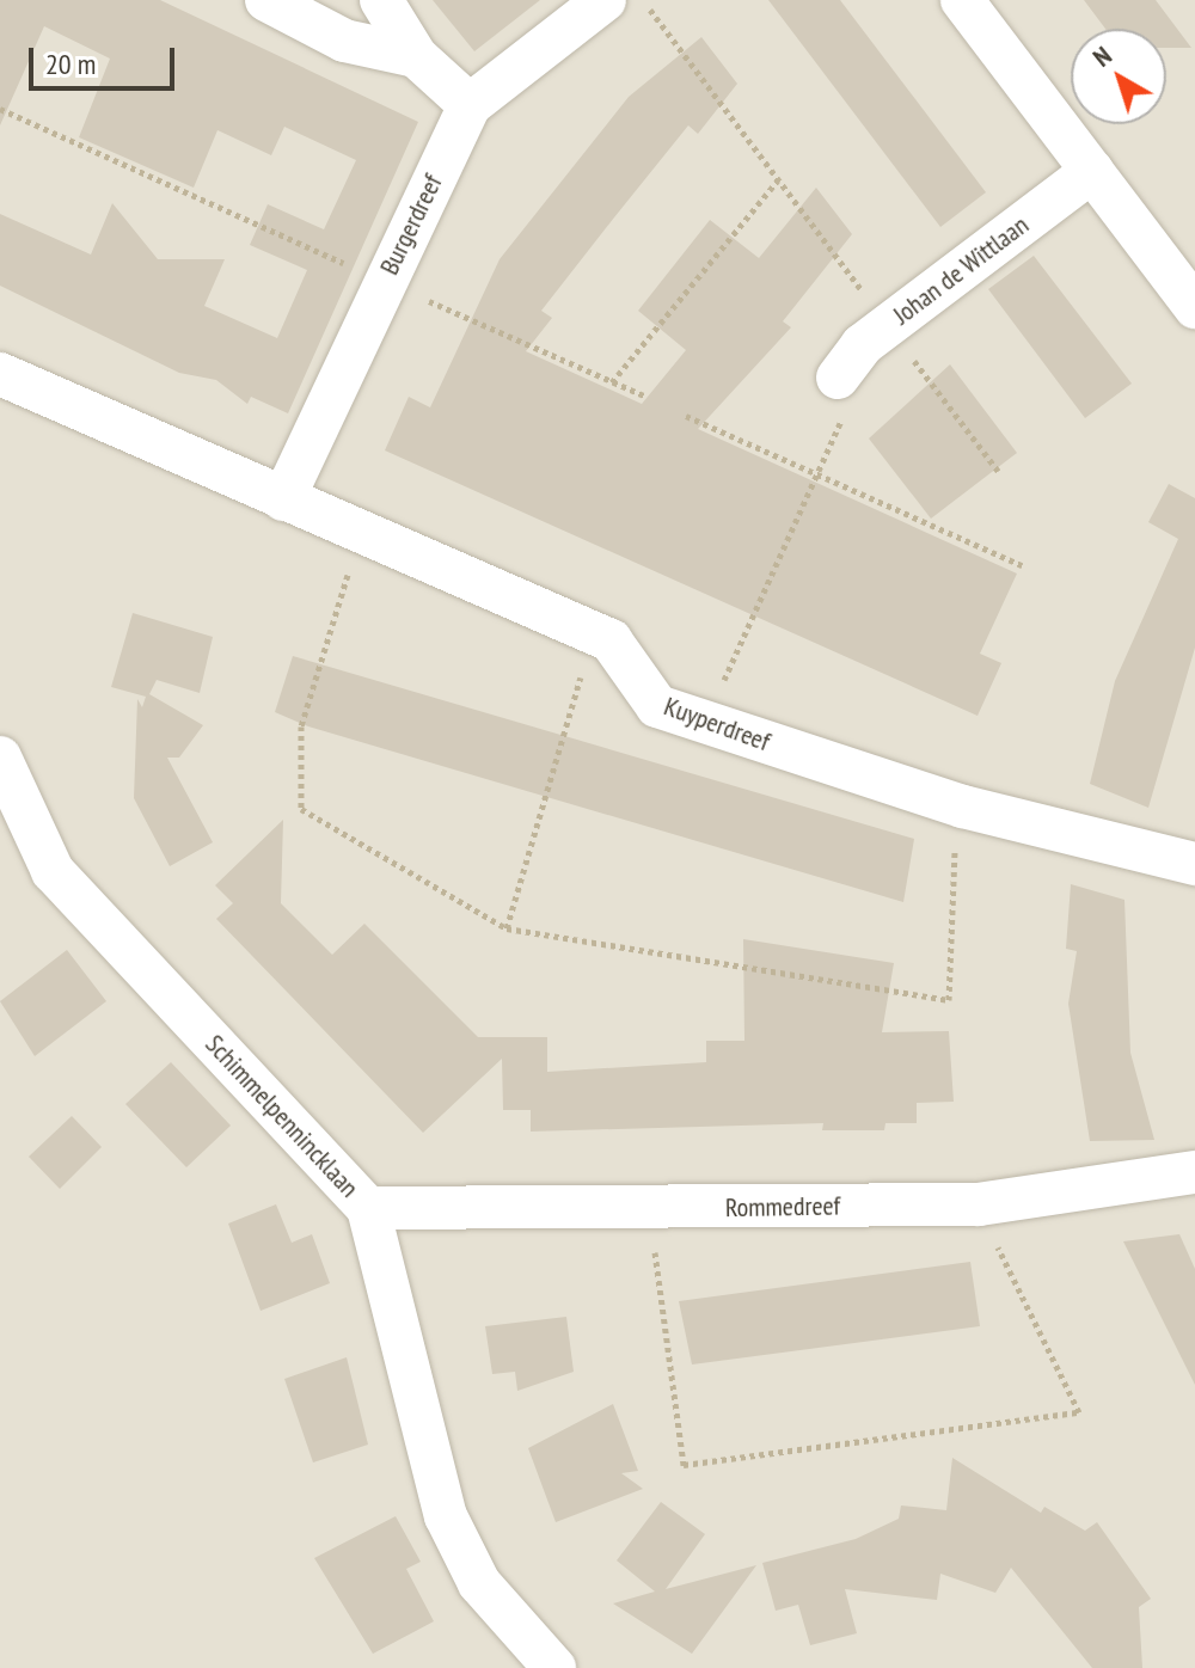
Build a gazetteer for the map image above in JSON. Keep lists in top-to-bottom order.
{
  "streets": {
    "street": [
      "Burgerdreef",
      "Johan de Wittlaan",
      "Kuyperdreef",
      "Schimmelpennincklaan",
      "Rommedreef"
    ]
  },
  "crossings": [
    ["Burgerdreef", "Kuyperdreef"],
    ["Schimmelpennincklaan", "Rommedreef"]
  ],
  "scale_bar": "20 m",
  "north": "top left"
}
